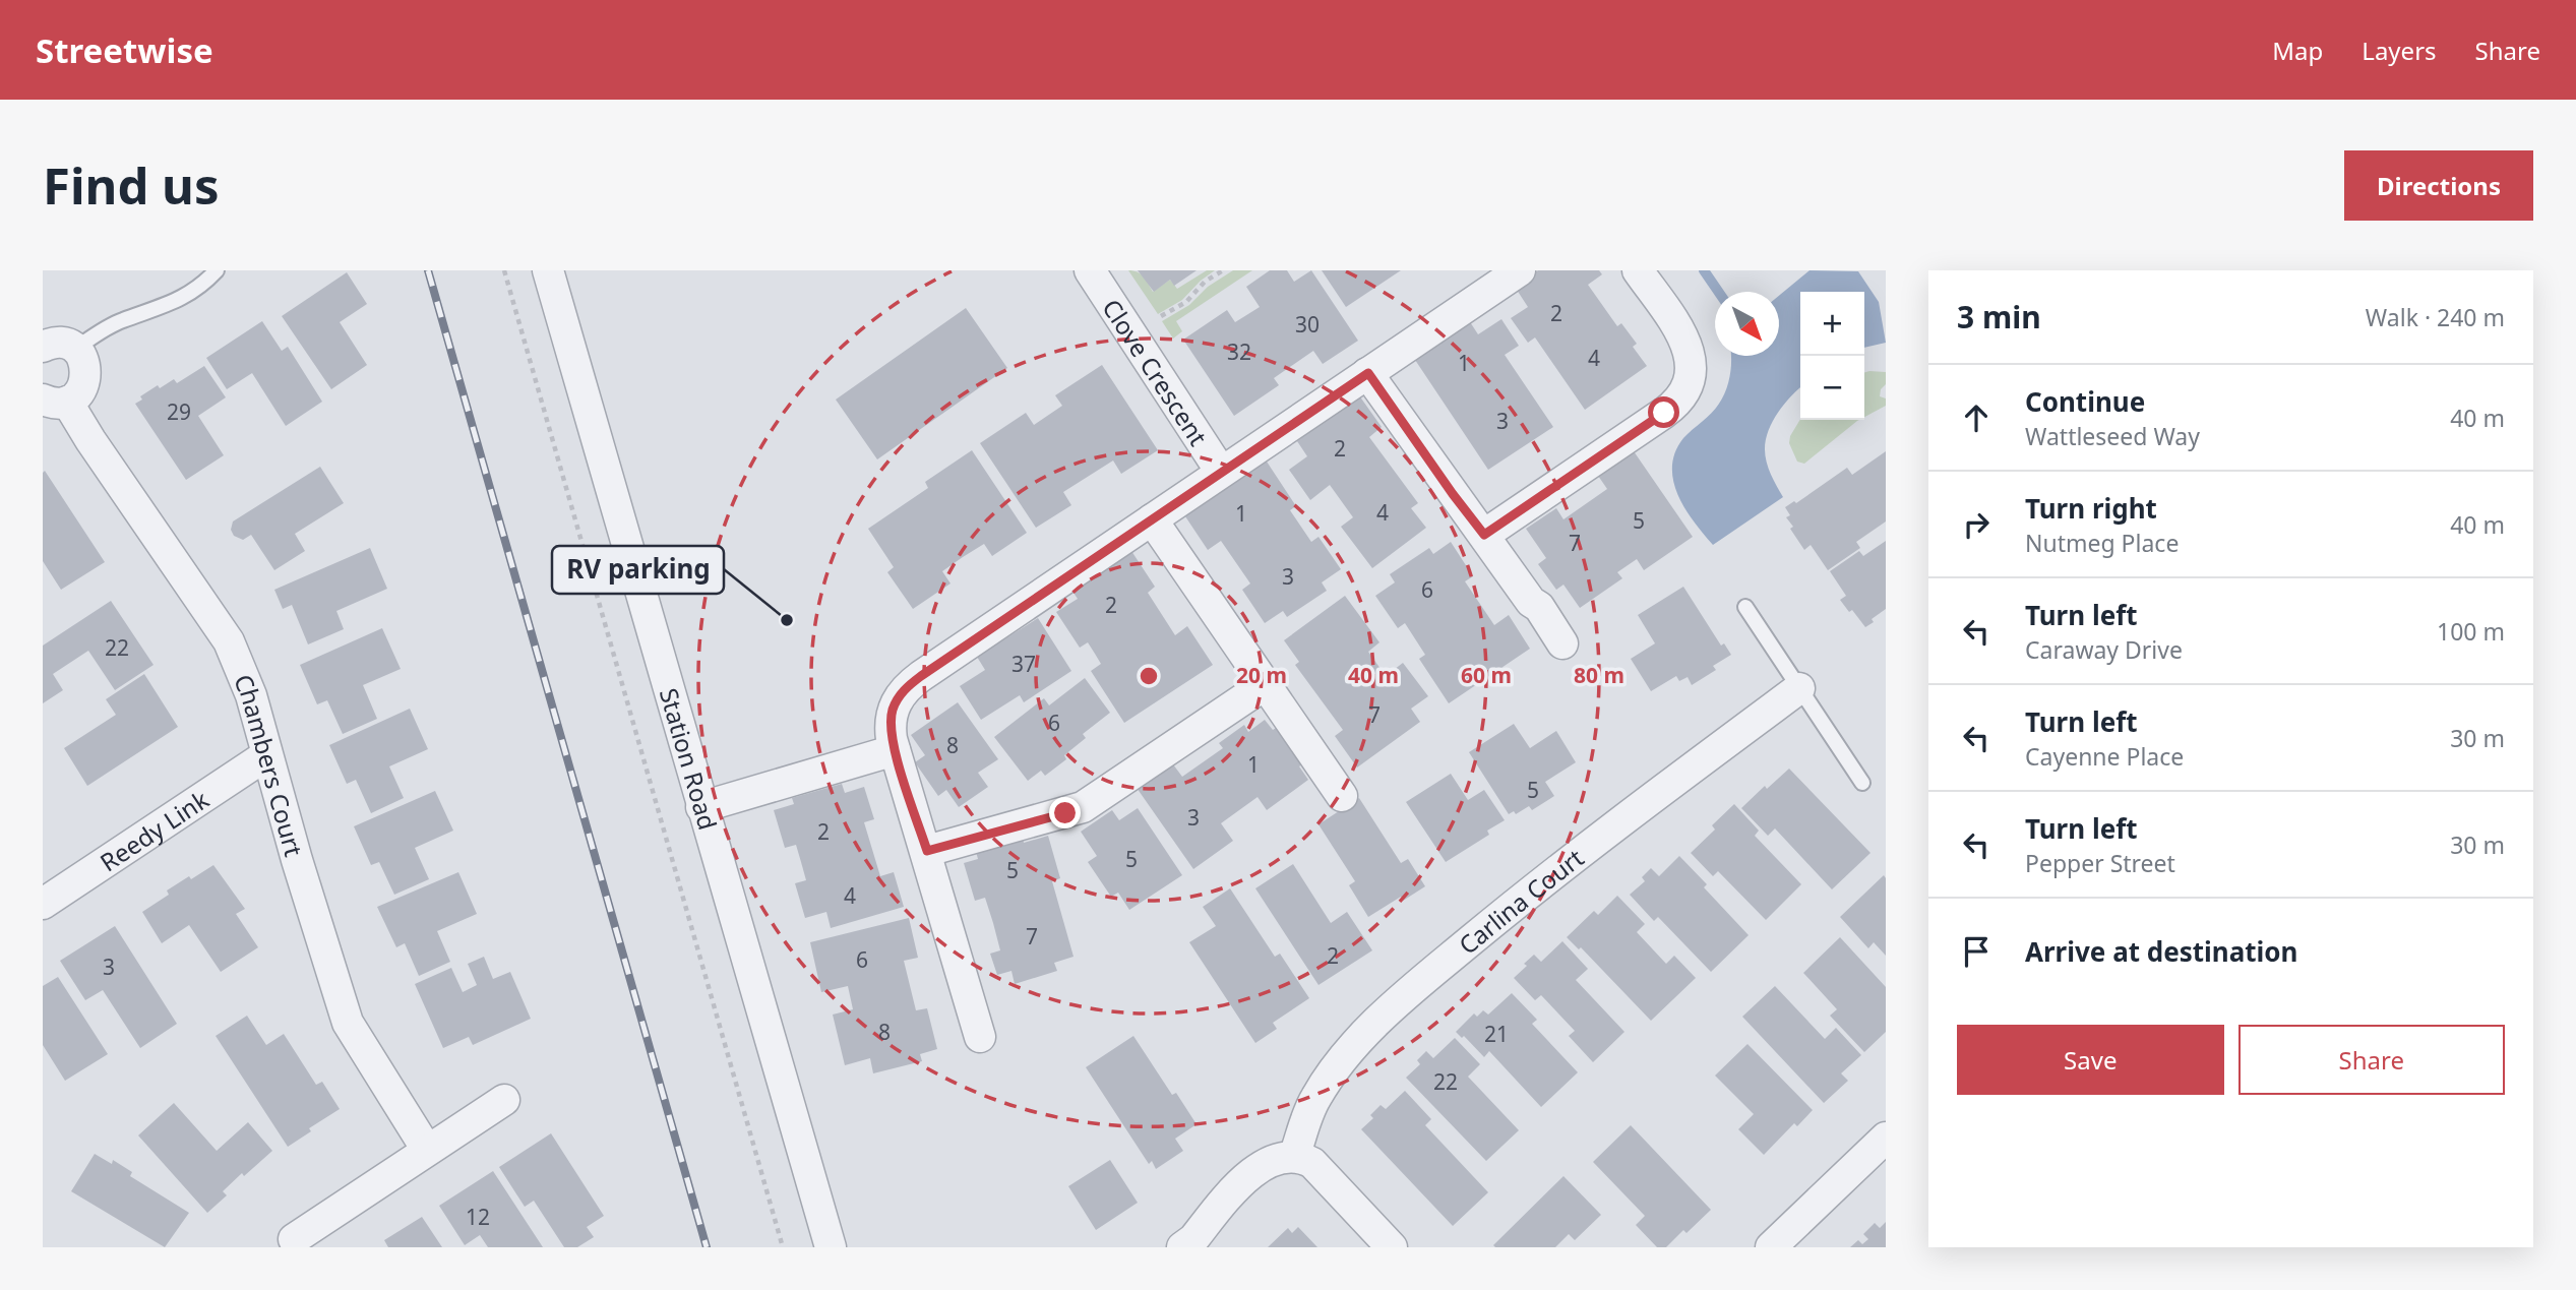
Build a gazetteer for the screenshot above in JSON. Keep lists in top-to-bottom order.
{
  "streets": {
    "street": [
      "Clove Crescent",
      "Station Road",
      "Chambers Court",
      "Reedy Link",
      "Carlina Court"
    ]
  },
  "crossings": [
    ["Chambers Court", "Reedy Link"]
  ],
  "places": ["RV parking"],
  "house_numbers": [
    "2",
    "30",
    "32",
    "4",
    "1",
    "29",
    "3",
    "2",
    "4",
    "1",
    "5",
    "7",
    "3",
    "6",
    "2",
    "22",
    "37",
    "7",
    "6",
    "8",
    "1",
    "5",
    "3",
    "2",
    "5",
    "5",
    "4",
    "7",
    "2",
    "6",
    "3",
    "8",
    "21",
    "22",
    "12"
  ],
  "north": "bottom right",
  "page": {
    "header": "Streetwise",
    "nav": ["Map", "Layers", "Share"],
    "buttons": [
      "Directions",
      ["Save", "Share"]
    ],
    "title": "Find us",
    "heading": ["3 min", "Walk · 240 m"],
    "map_buttons": ["+", "−"],
    "list": [
      ["Continue", "Wattleseed Way", "40 m"],
      ["Turn right", "Nutmeg Place", "40 m"],
      ["Turn left", "Caraway Drive", "100 m"],
      ["Turn left", "Cayenne Place", "30 m"],
      ["Turn left", "Pepper Street", "30 m"],
      "Arrive at destination"
    ]
  },
  "rings": [
    "20 m",
    "40 m",
    "60 m",
    "80 m"
  ]
}
